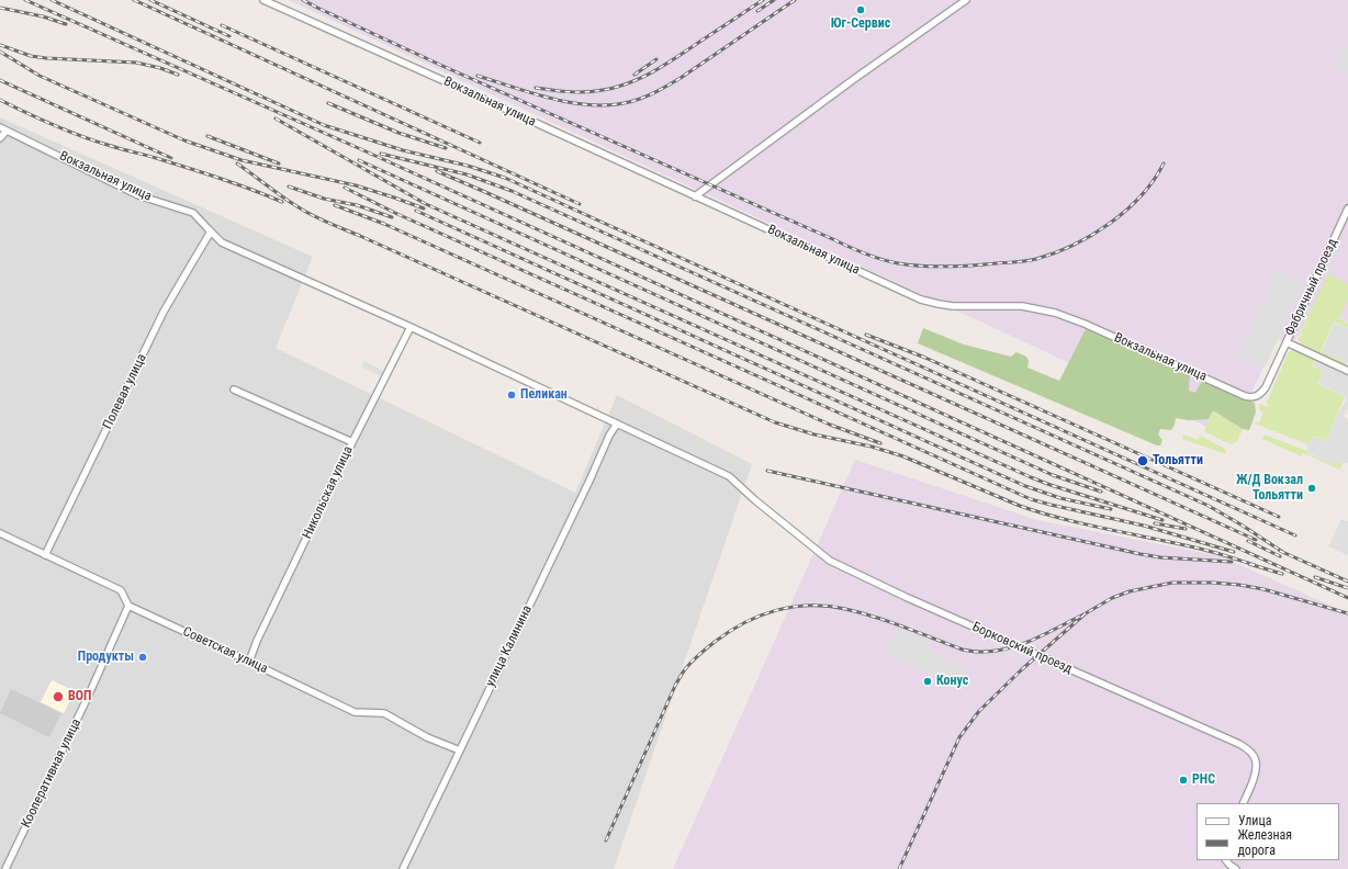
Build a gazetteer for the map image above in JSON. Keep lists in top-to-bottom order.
{
  "streets": {
    "street": [
      "Вокзальная улица",
      "Фабричный проезд",
      "Полевая улица",
      "Никольская улица",
      "улица Калинина",
      "Борковский проезд",
      "Советская улица",
      "Кооперативная улица"
    ]
  },
  "crossings": [
    ["Вокзальная улица", "Фабричный проезд"],
    ["Вокзальная улица", "Полевая улица"],
    ["Вокзальная улица", "Никольская улица"],
    ["Вокзальная улица", "улица Калинина"],
    ["Вокзальная улица", "Борковский проезд"],
    ["Никольская улица", "Советская улица"],
    ["улица Калинина", "Советская улица"],
    ["Советская улица", "Кооперативная улица"]
  ],
  "places": [
    "Юг-Сервис",
    "Пеликан",
    "Тольятти",
    "Ж/Д Вокзал Тольятти",
    "Продукты",
    "Конус",
    "ВОП",
    "РНС"
  ],
  "legend": ["Улица", "Железная дорога"]
}
